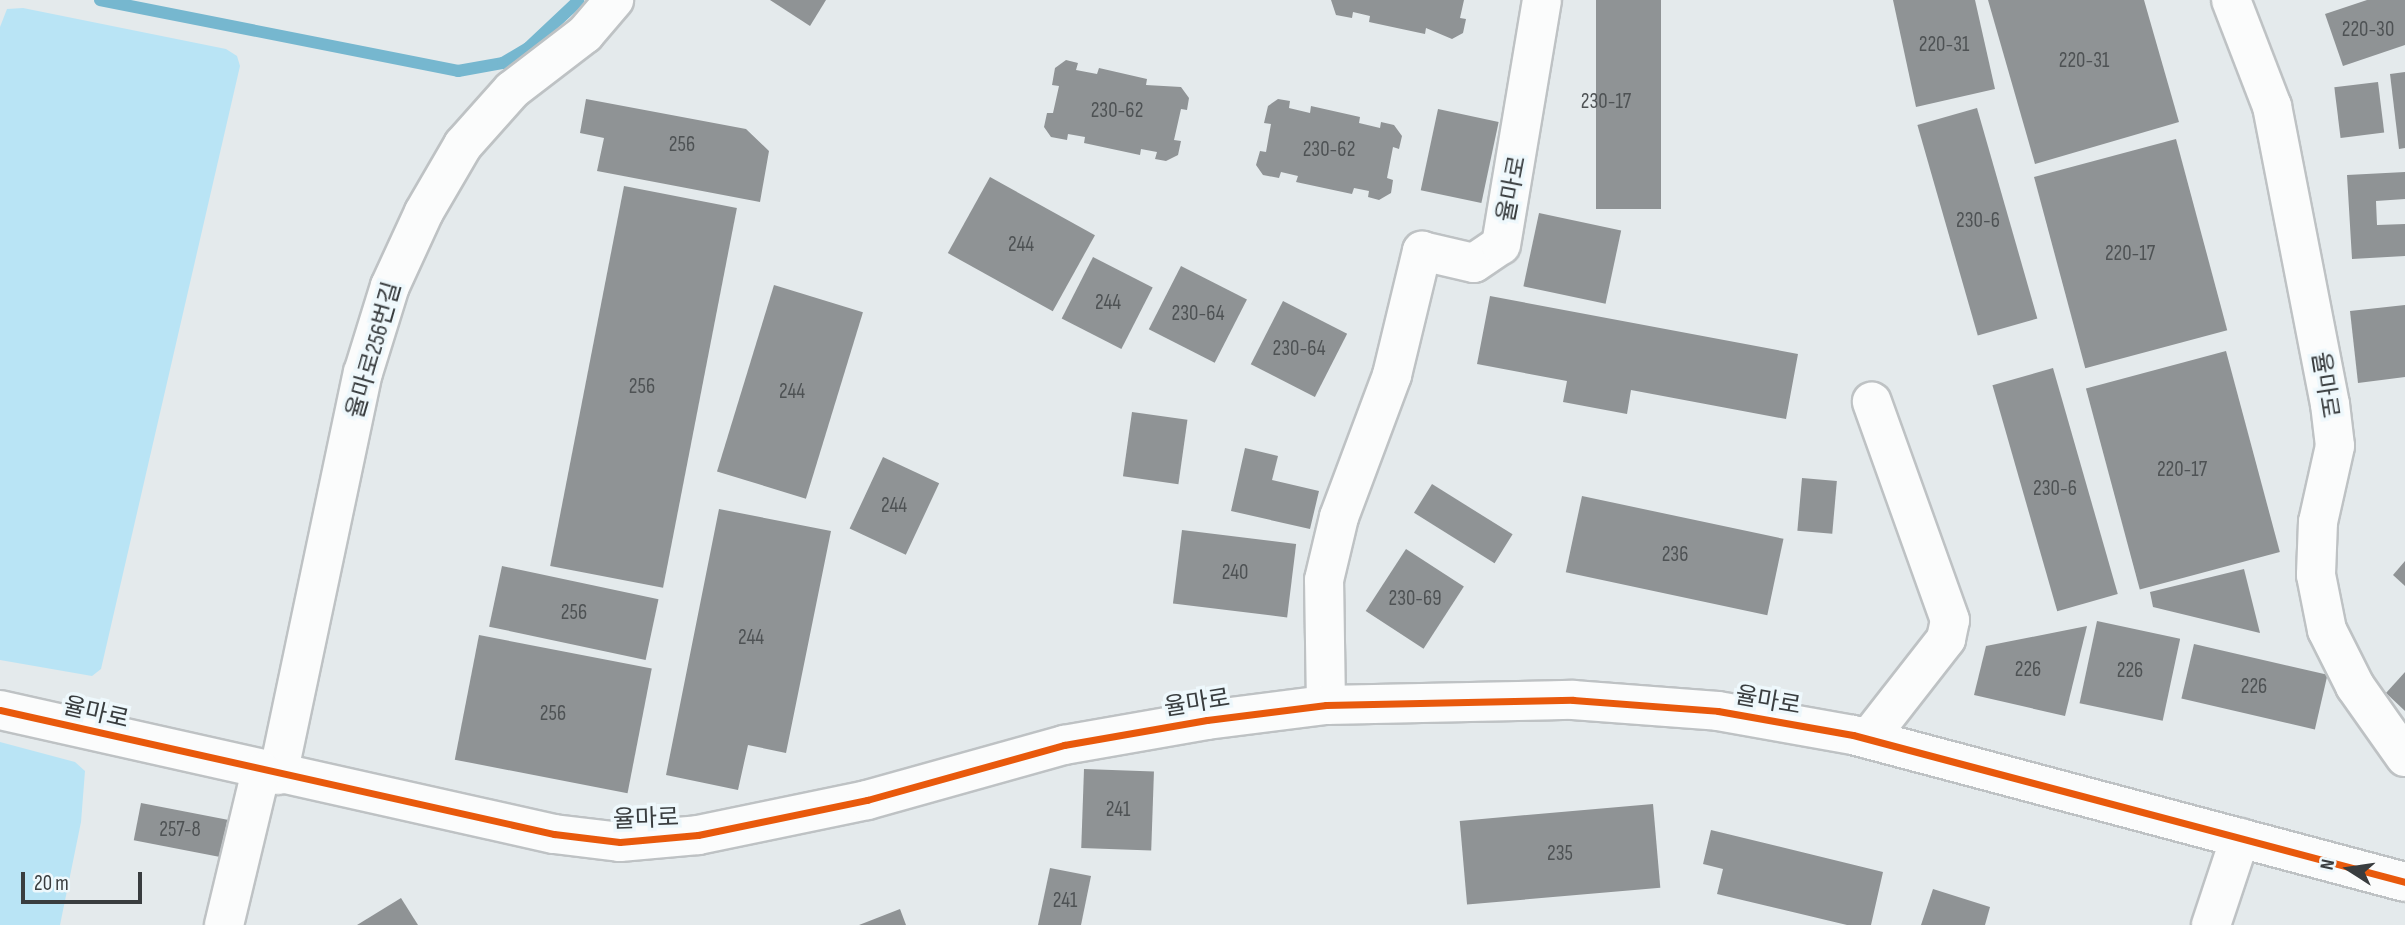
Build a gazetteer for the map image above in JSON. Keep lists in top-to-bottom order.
{
  "streets": {
    "street": ["율마로", "율마로256번길"]
  },
  "crossings": [
    ["율마로", "율마로256번길"]
  ],
  "house_numbers": [
    "220-30",
    "220-31",
    "220-31",
    "230-17",
    "230-62",
    "256",
    "230-62",
    "230-6",
    "244",
    "220-17",
    "244",
    "230-64",
    "230-64",
    "256",
    "244",
    "220-17",
    "230-6",
    "244",
    "236",
    "240",
    "230-69",
    "256",
    "244",
    "226",
    "226",
    "226",
    "256",
    "241",
    "257-8",
    "235",
    "241"
  ],
  "scale_bar": "20 m",
  "north": "left"
}
